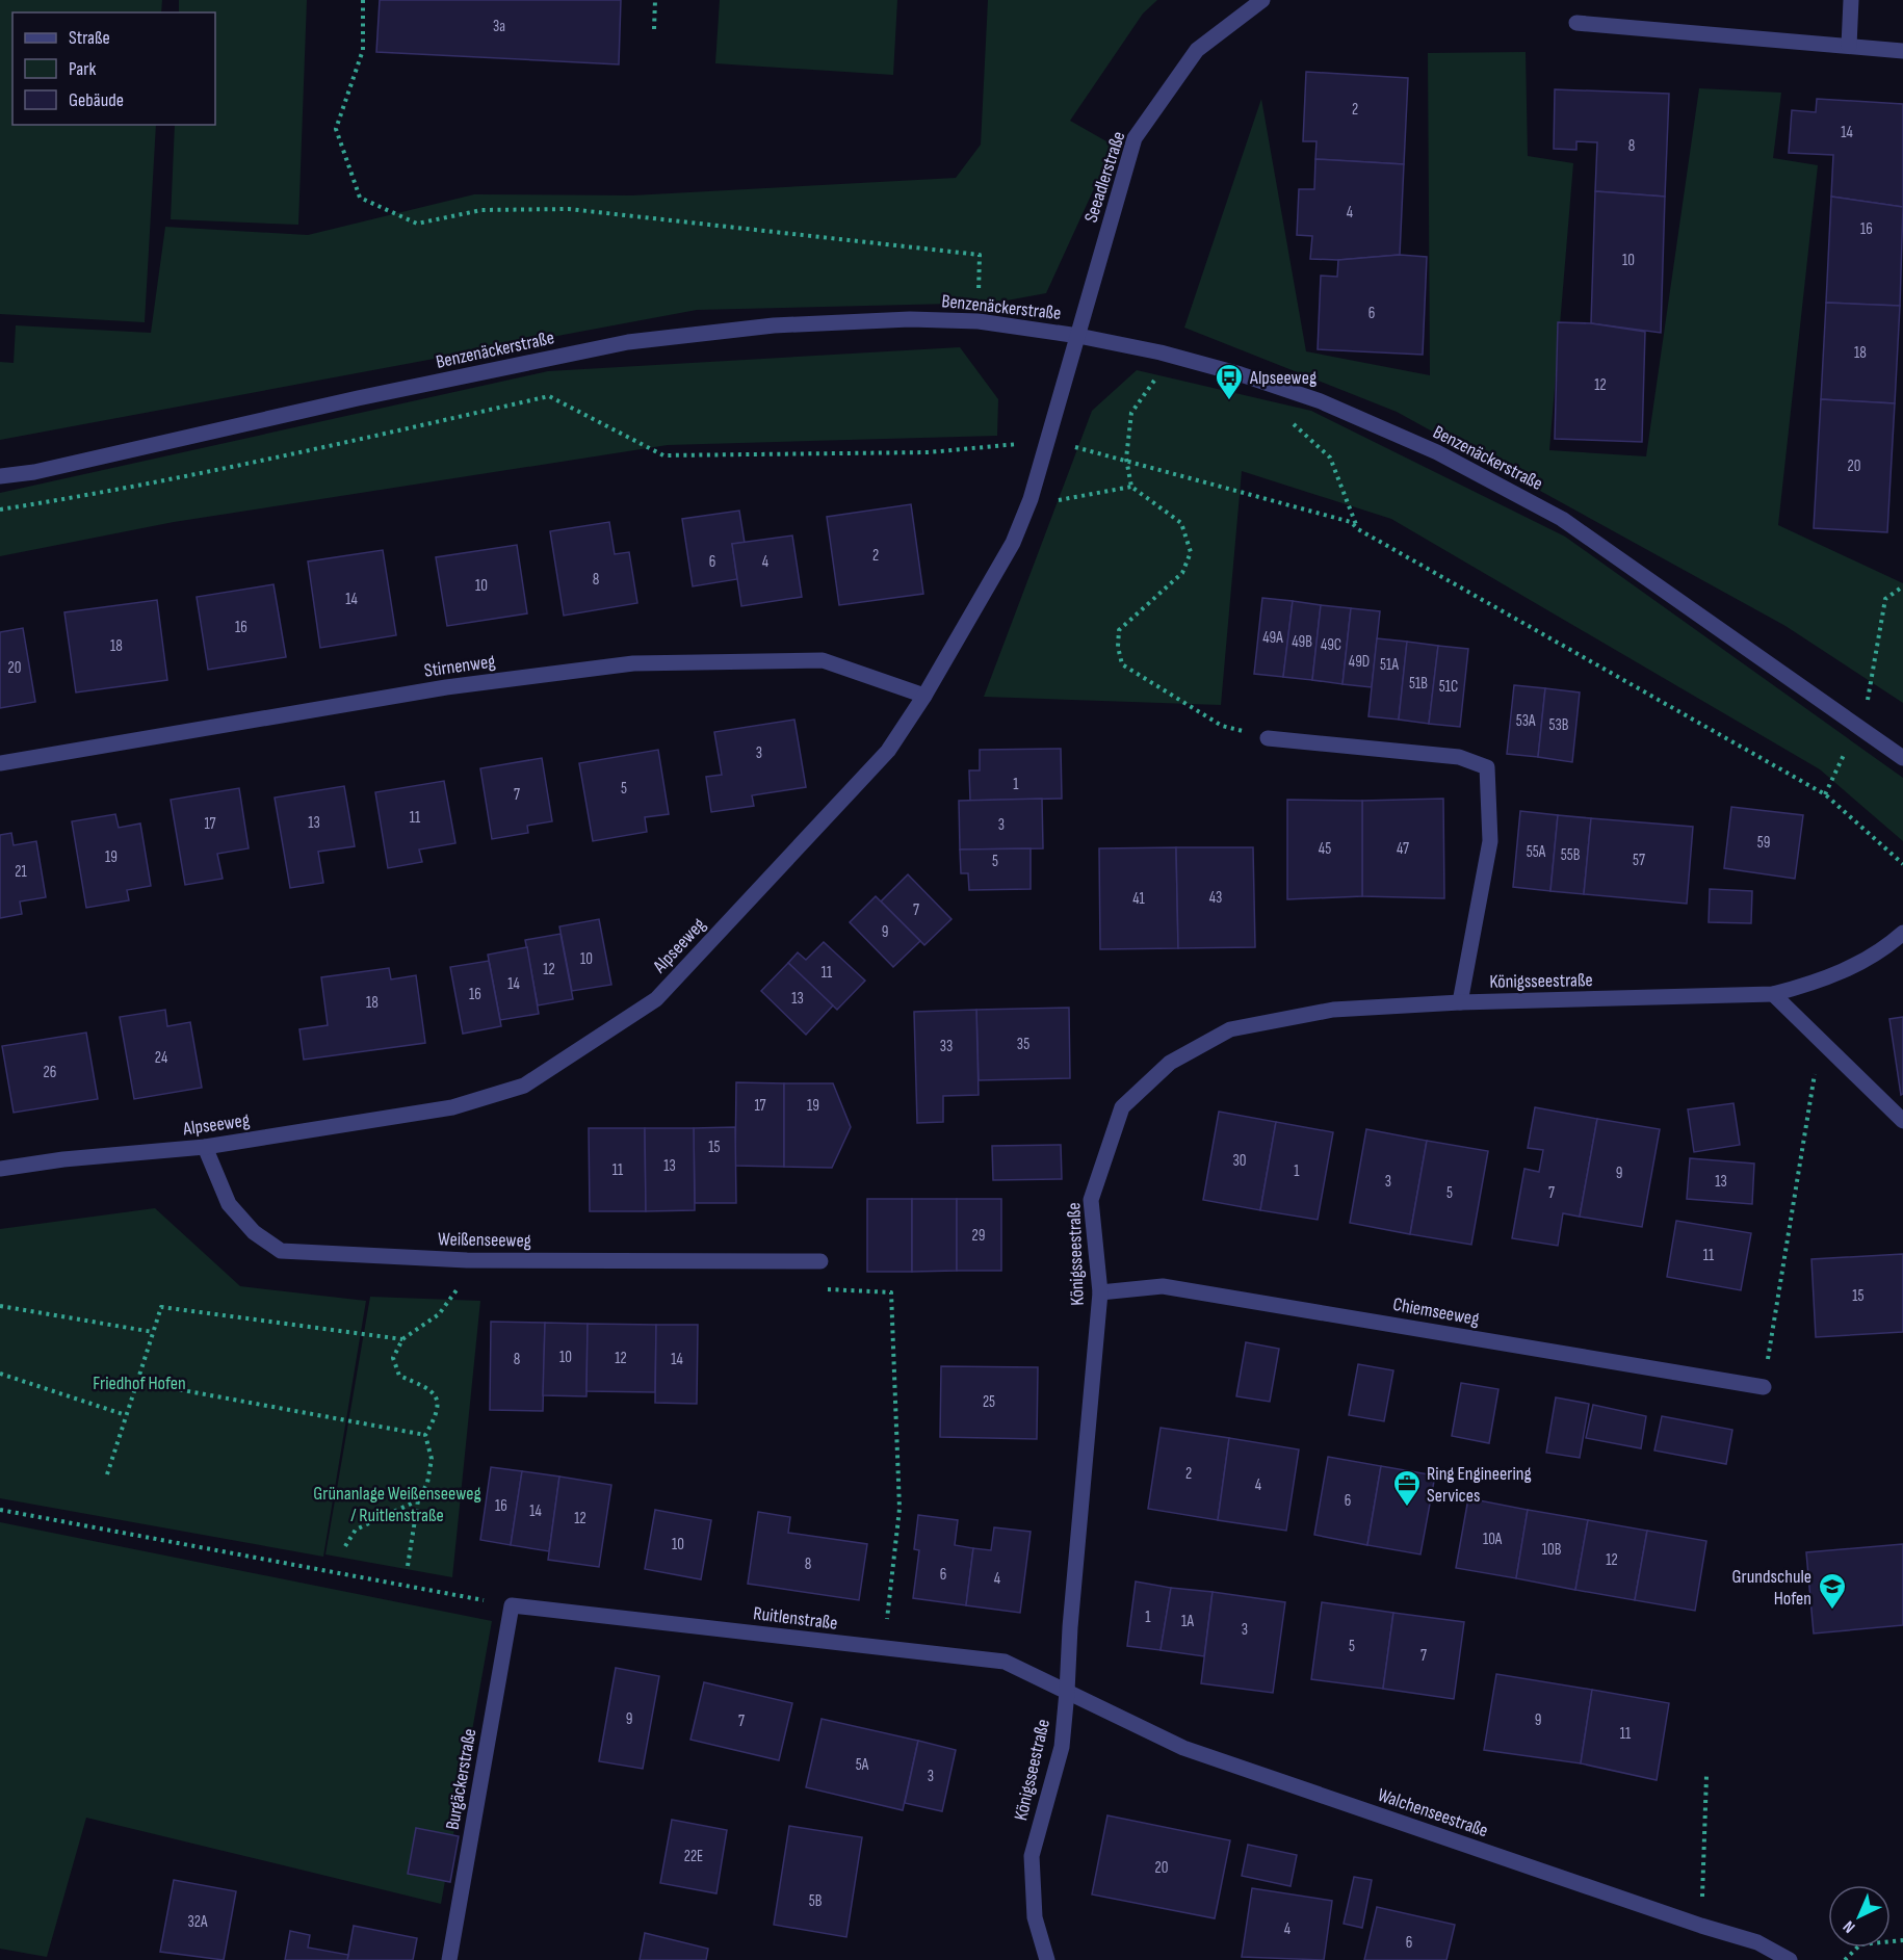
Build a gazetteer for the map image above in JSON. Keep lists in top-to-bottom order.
{
  "streets": {
    "street": [
      "Seeadlerstraße",
      "Benzenäckerstraße",
      "Stirnenweg",
      "Alpseeweg",
      "Königsseestraße",
      "Weißenseeweg",
      "Chiemseeweg",
      "Ruitlenstraße",
      "Burgäckerstraße",
      "Walchenseestraße"
    ]
  },
  "crossings": [
    ["Seeadlerstraße", "Benzenäckerstraße"],
    ["Seeadlerstraße", "Alpseeweg"],
    ["Benzenäckerstraße", "Alpseeweg"],
    ["Stirnenweg", "Alpseeweg"],
    ["Alpseeweg", "Weißenseeweg"],
    ["Königsseestraße", "Chiemseeweg"],
    ["Königsseestraße", "Ruitlenstraße"],
    ["Königsseestraße", "Walchenseestraße"],
    ["Ruitlenstraße", "Burgäckerstraße"],
    ["Ruitlenstraße", "Walchenseestraße"]
  ],
  "parks": ["Friedhof Hofen", "Grünanlage Weißenseeweg / Ruitlenstraße"],
  "places": {
    "bus stop": ["Alpseeweg"],
    "office": ["Ring Engineering Services"],
    "school or university": ["Grundschule Hofen"]
  },
  "house_numbers": [
    "3a",
    "2",
    "14",
    "8",
    "4",
    "16",
    "10",
    "6",
    "18",
    "12",
    "20",
    "2",
    "6",
    "4",
    "8",
    "10",
    "14",
    "16",
    "49A",
    "49B",
    "49C",
    "18",
    "49D",
    "51A",
    "20",
    "51B",
    "51C",
    "53A",
    "53B",
    "3",
    "1",
    "5",
    "7",
    "11",
    "13",
    "17",
    "3",
    "59",
    "45",
    "47",
    "55A",
    "55B",
    "19",
    "57",
    "5",
    "21",
    "43",
    "41",
    "7",
    "9",
    "10",
    "12",
    "11",
    "14",
    "16",
    "13",
    "18",
    "35",
    "33",
    "24",
    "26",
    "17",
    "19",
    "15",
    "30",
    "13",
    "11",
    "1",
    "9",
    "3",
    "13",
    "5",
    "7",
    "29",
    "11",
    "15",
    "10",
    "12",
    "8",
    "14",
    "25",
    "2",
    "4",
    "6",
    "16",
    "14",
    "12",
    "10A",
    "10",
    "10B",
    "12",
    "8",
    "6",
    "4",
    "1",
    "1A",
    "3",
    "5",
    "7",
    "9",
    "9",
    "7",
    "11",
    "5A",
    "3",
    "22E",
    "20",
    "5B",
    "32A",
    "4",
    "6"
  ],
  "legend": ["Straße", "Park", "Gebäude"],
  "north": "bottom left"
}
